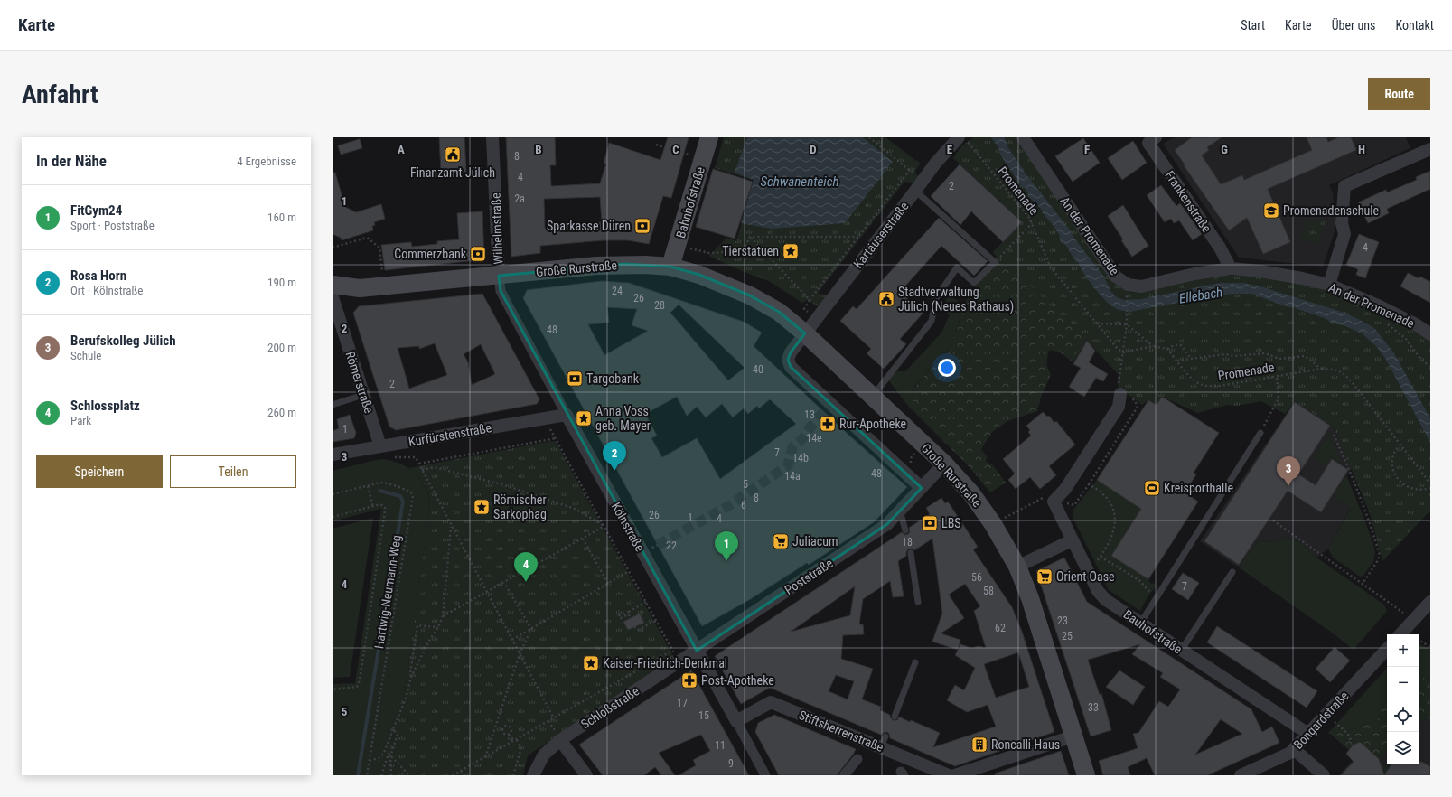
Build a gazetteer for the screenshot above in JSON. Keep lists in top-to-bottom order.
{
  "streets": {
    "main road": ["Bahnhofstraße", "Große Rurstraße"],
    "street": [
      "Frankenstraße",
      "Wilhelmstraße",
      "Kartäuserstraße",
      "An der Promenade",
      "Römerstraße",
      "Kurfürstenstraße",
      "Kölnstraße",
      "Poststraße",
      "Bauhofstraße",
      "Schloßstraße",
      "Bongardstraße",
      "Stiftsherrenstraße"
    ],
    "path": ["Promenade", "Hartwig-Neumann-Weg"]
  },
  "crossings": [
    ["Promenade", "Kartäuserstraße"],
    ["Frankenstraße", "An der Promenade"],
    ["Bahnhofstraße", "Große Rurstraße"],
    ["Wilhelmstraße", "Große Rurstraße"],
    ["Wilhelmstraße", "Kölnstraße"],
    ["Kartäuserstraße", "Große Rurstraße"],
    ["Große Rurstraße", "Kölnstraße"],
    ["Große Rurstraße", "Poststraße"],
    ["Römerstraße", "Kurfürstenstraße"],
    ["Kurfürstenstraße", "Kölnstraße"],
    ["Kölnstraße", "Poststraße"],
    ["Kölnstraße", "Schloßstraße"],
    ["Kölnstraße", "Stiftsherrenstraße"],
    ["Poststraße", "Schloßstraße"],
    ["Bauhofstraße", "Bongardstraße"]
  ],
  "water": ["Schwanenteich", "Ellebach"],
  "places": {
    "public building": ["Finanzamt Jülich", "Stadtverwaltung Jülich (Neues Rathaus)"],
    "school or university": ["Promenadenschule"],
    "bank": [
      "Sparkasse Düren",
      "Commerzbank",
      "Targobank",
      "LBS"
    ],
    "place": [
      "Tierstatuen",
      "Anna Voss geb. Mayer",
      "Römischer Sarkophag",
      "Kaiser-Friedrich-Denkmal"
    ],
    "pharmacy": ["Rur-Apotheke", "Post-Apotheke"],
    "sports": ["Kreisporthalle"],
    "supermarket": ["Juliacum", "Orient Oase"],
    "building": ["Roncalli-Haus"]
  },
  "house_numbers": [
    "8",
    "4",
    "2",
    "2a",
    "4",
    "24",
    "26",
    "28",
    "48",
    "40",
    "2",
    "13",
    "1",
    "14e",
    "7",
    "14b",
    "48",
    "14a",
    "5",
    "8",
    "6",
    "26",
    "1",
    "4",
    "18",
    "22",
    "56",
    "7",
    "58",
    "23",
    "62",
    "25",
    "17",
    "33",
    "15",
    "11",
    "9"
  ],
  "page": {
    "header": "Karte",
    "nav": [
      "Start",
      "Karte",
      "Über uns",
      "Kontakt"
    ],
    "buttons": [
      "Route",
      ["Speichern", "Teilen"]
    ],
    "title": "Anfahrt",
    "heading": ["In der Nähe", "4 Ergebnisse"],
    "list": [
      {
        "mark": "1",
        "name": "FitGym24",
        "note": "Sport · Poststraße",
        "value": "160 m"
      },
      {
        "mark": "2",
        "name": "Rosa Horn",
        "note": "Ort · Kölnstraße",
        "value": "190 m"
      },
      {
        "mark": "3",
        "name": "Berufskolleg Jülich",
        "note": "Schule",
        "value": "200 m"
      },
      {
        "mark": "4",
        "name": "Schlossplatz",
        "note": "Park",
        "value": "260 m"
      }
    ],
    "pins": [
      "2",
      "3",
      "1",
      "4"
    ],
    "map_buttons": ["+", "−"]
  },
  "grid": {
    "columns": [
      "A",
      "B",
      "C",
      "D",
      "E",
      "F",
      "G",
      "H"
    ],
    "rows": [
      "1",
      "2",
      "3",
      "4",
      "5"
    ]
  }
}
